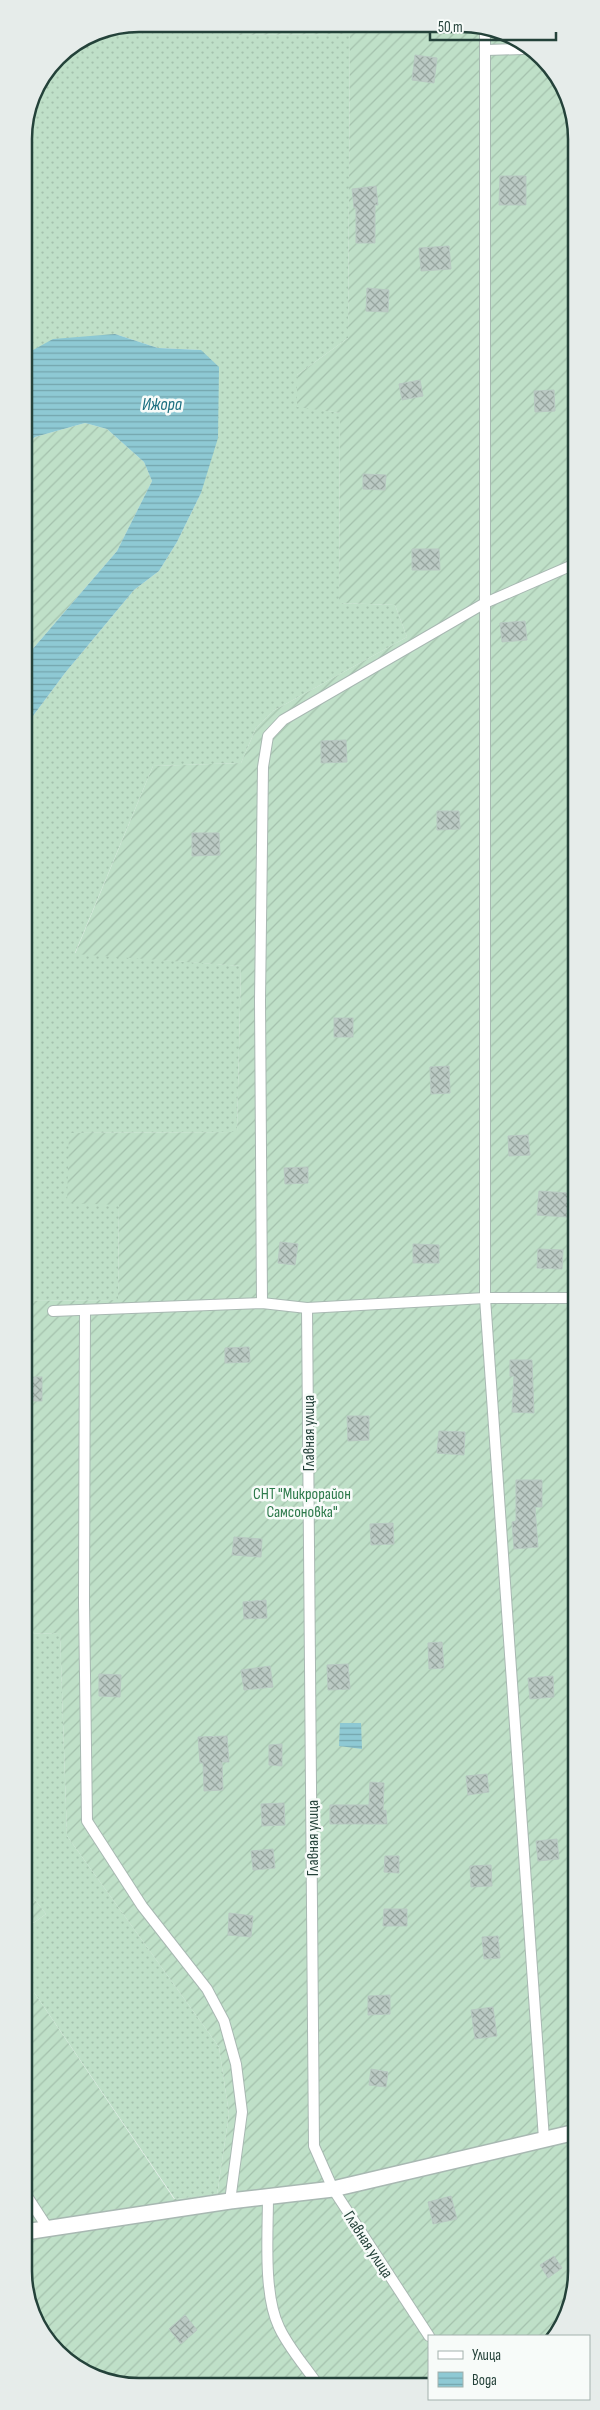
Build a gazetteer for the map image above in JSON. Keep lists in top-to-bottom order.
{
  "streets": {
    "lane": ["Главная улица"]
  },
  "water": ["Ижора"],
  "parks": ["СНТ \"Микрорайон Самсоновка\""],
  "legend": ["Улица", "Вода"],
  "scale_bar": "50 m"
}
